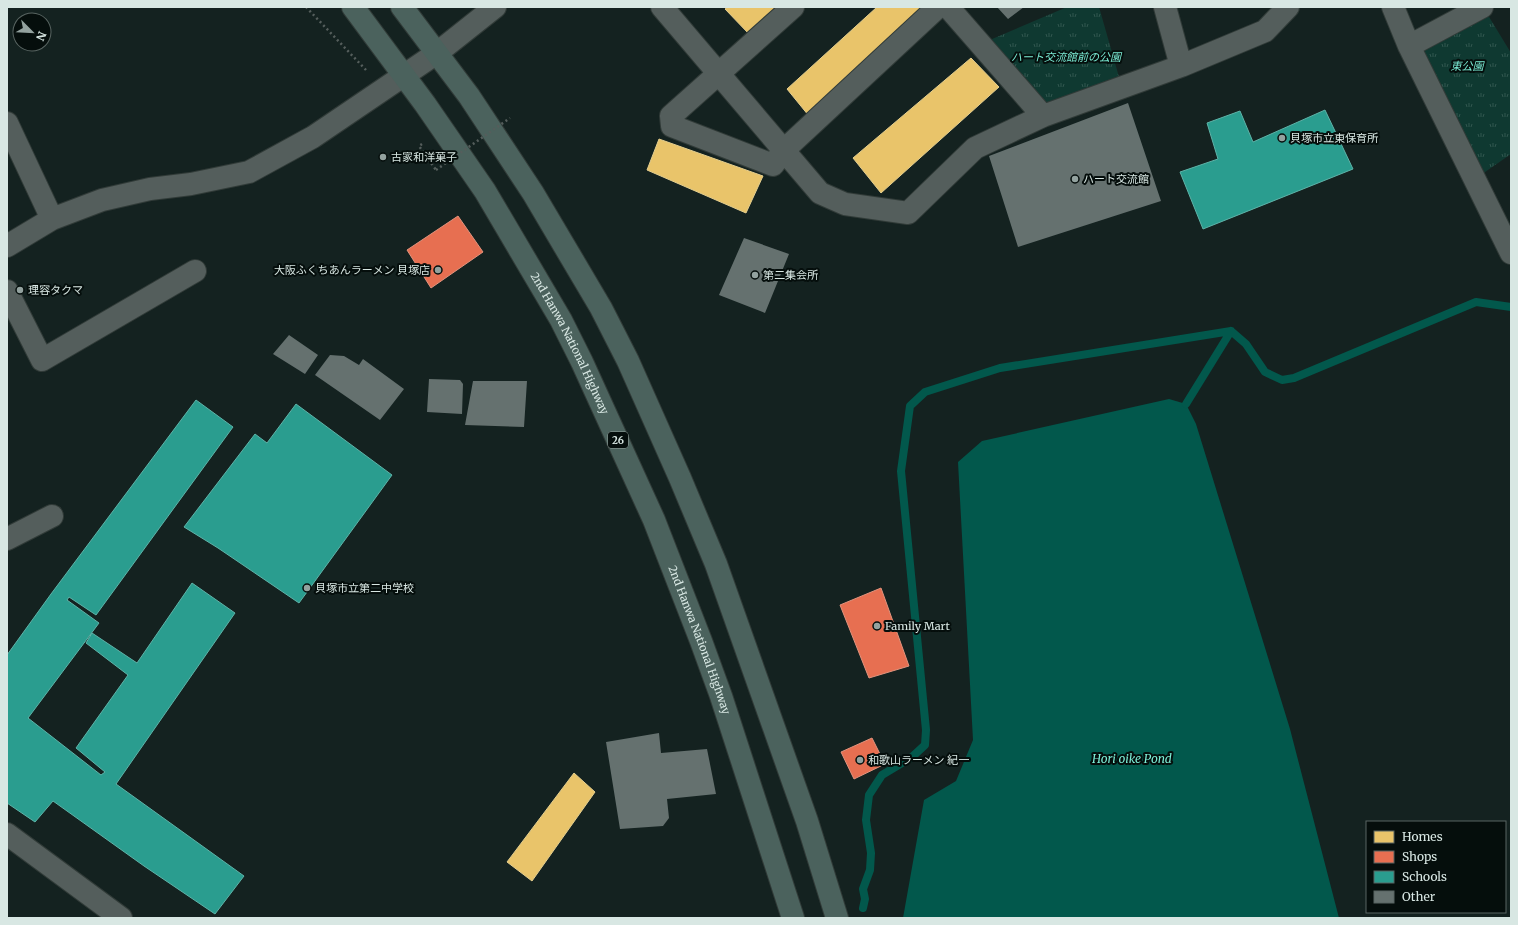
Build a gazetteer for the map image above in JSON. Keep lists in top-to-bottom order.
{
  "streets": {
    "highway": ["2nd Hanwa National Highway", "26"]
  },
  "water": ["Hori oike Pond"],
  "parks": ["ハート交流館前の公園", "東公園"],
  "places": [
    "貝塚市立東保育所",
    "古家和洋菓子",
    "ハート交流館",
    "大阪ふくちあんラーメン 貝塚店",
    "第二集会所",
    "理容タクマ",
    "貝塚市立第二中学校",
    "Family Mart",
    "和歌山ラーメン 紀一"
  ],
  "legend": [
    "Homes",
    "Shops",
    "Schools",
    "Other"
  ],
  "north": "bottom right"
}
